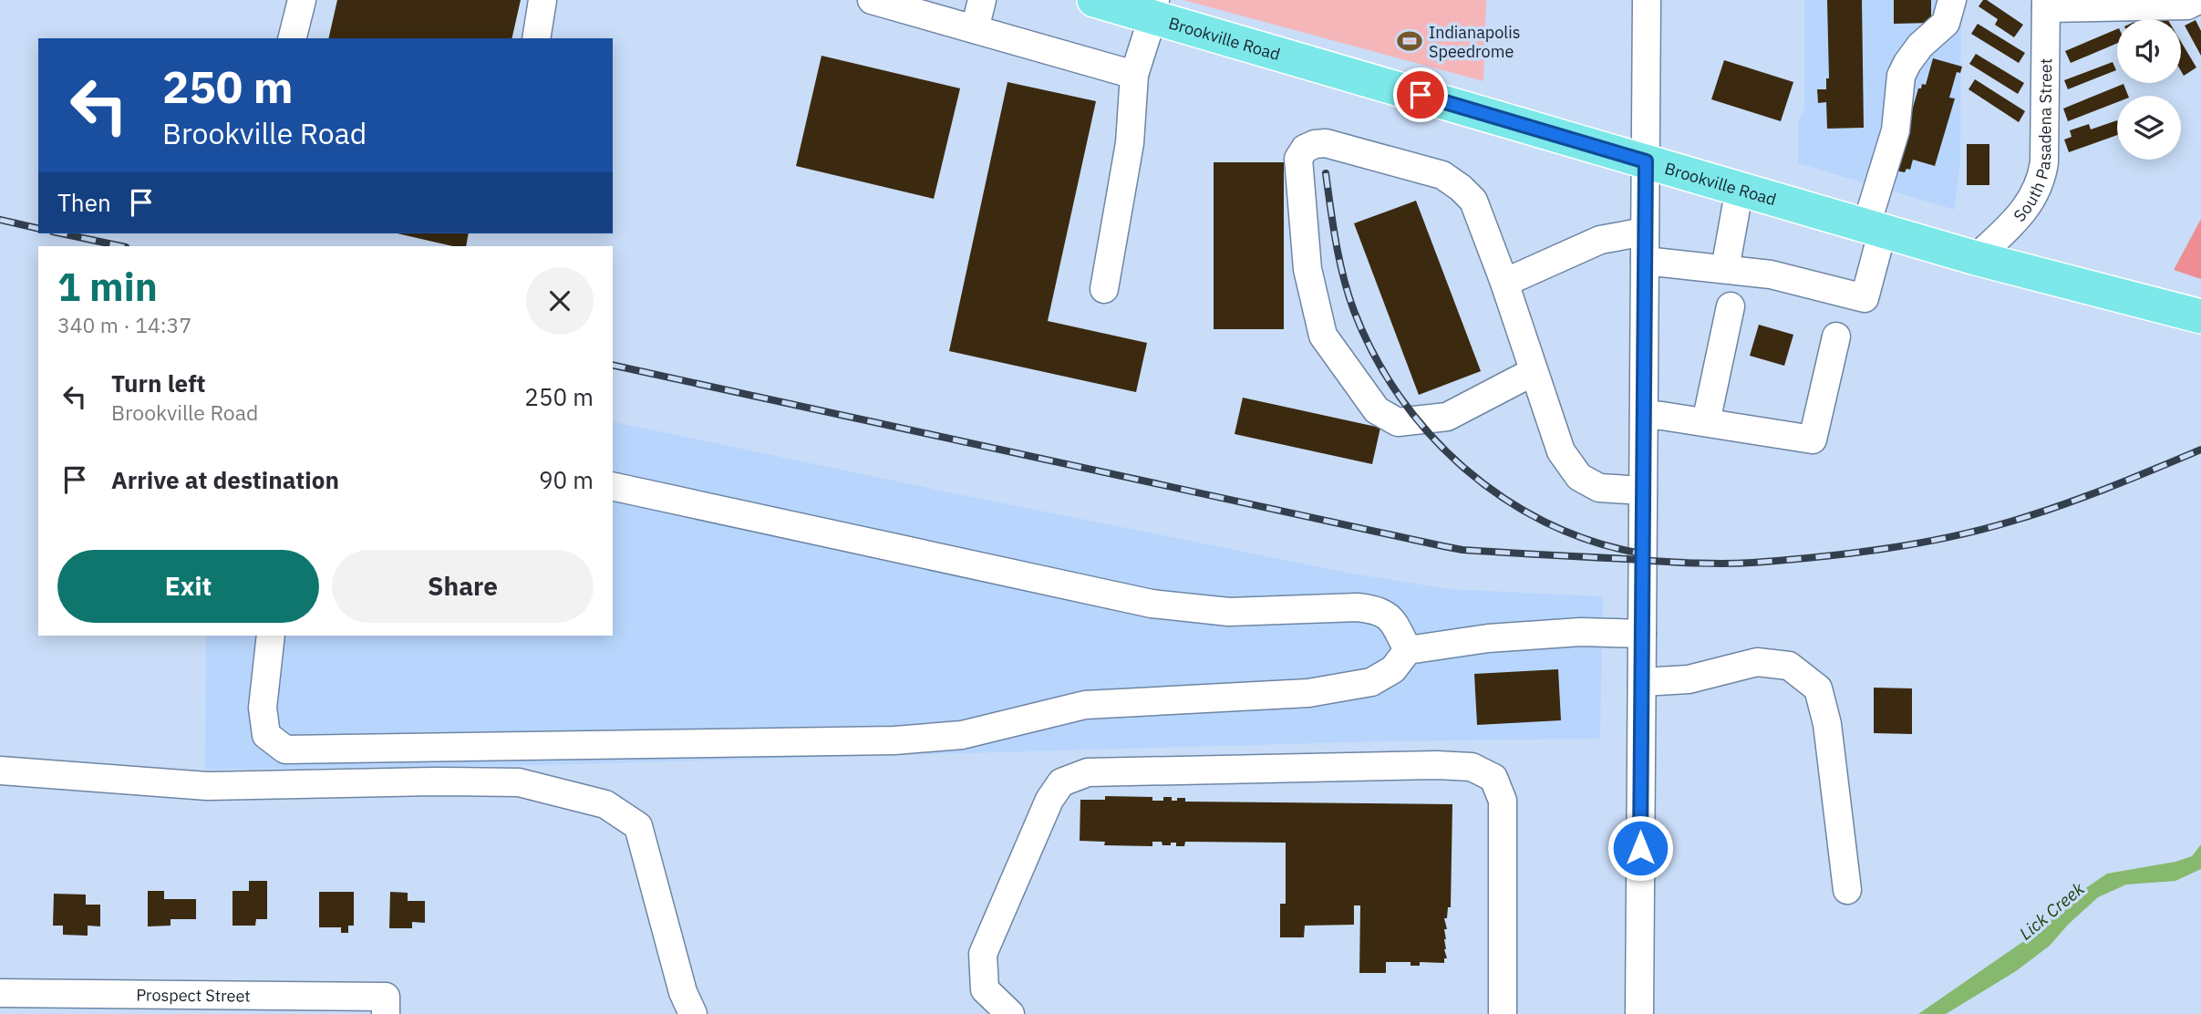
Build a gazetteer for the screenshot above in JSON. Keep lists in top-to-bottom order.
{
  "streets": {
    "main road": ["Brookville Road"],
    "street": ["South Pasadena Street", "Prospect Street"]
  },
  "crossings": [
    ["Brookville Road", "South Pasadena Street"]
  ],
  "water": ["Lick Creek"],
  "places": {
    "sports": ["Indianapolis Speedrome"]
  },
  "page": {
    "turn": ["250 m", "Brookville Road"],
    "then": "Then",
    "heading": ["1 min", "340 m · 14:37"],
    "list": [
      {
        "name": "Turn left",
        "note": "Brookville Road",
        "value": "250 m"
      },
      {
        "name": "Arrive at destination",
        "value": "90 m"
      }
    ],
    "buttons": ["Exit", "Share"]
  }
}
